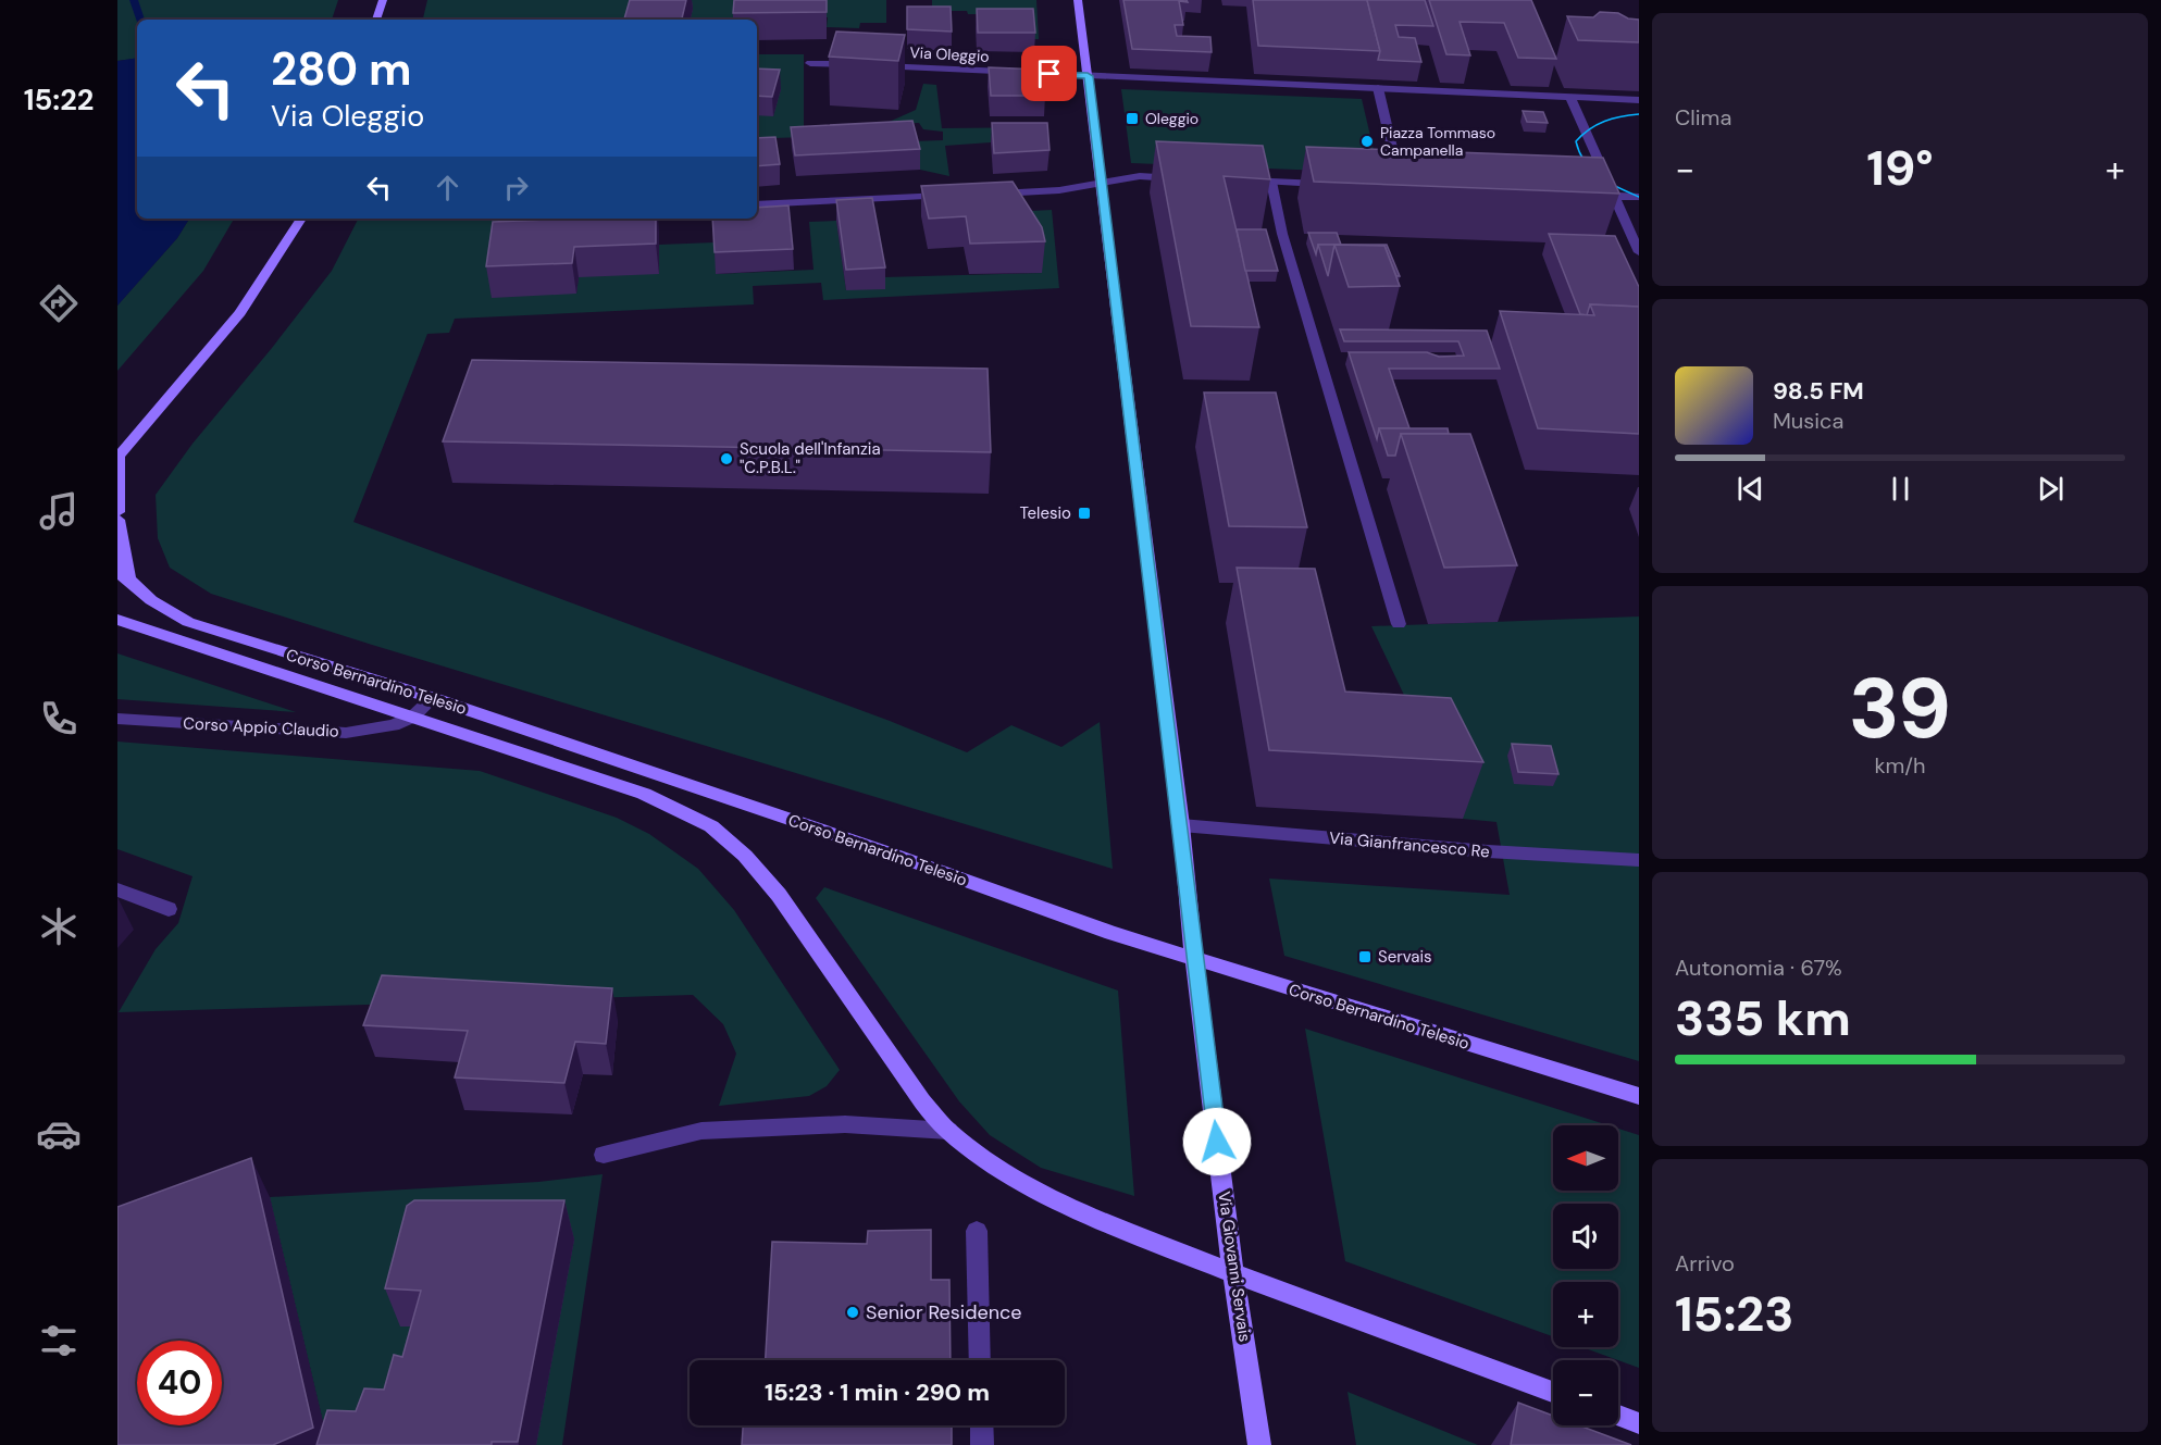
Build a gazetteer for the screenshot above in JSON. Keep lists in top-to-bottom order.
{
  "streets": {
    "street": [
      "Via Oleggio",
      "Corso Bernardino Telesio",
      "Corso Appio Claudio",
      "Via Gianfrancesco Re",
      "Via Giovanni Servais"
    ]
  },
  "crossings": [
    ["Via Oleggio", "Via Giovanni Servais"],
    ["Corso Bernardino Telesio", "Corso Appio Claudio"],
    ["Corso Bernardino Telesio", "Via Giovanni Servais"],
    ["Via Gianfrancesco Re", "Via Giovanni Servais"]
  ],
  "places": {
    "transit": ["Oleggio", "Telesio", "Servais"],
    "other": ["Piazza Tommaso Campanella", "Scuola dell'Infanzia \"C.P.B.L.\"", "Senior Residence"]
  },
  "north": "left",
  "page": {
    "tabs": "15:22",
    "tile": [
      "Clima",
      ["39", "km/h"],
      ["Autonomia · 67%", "335 km"],
      ["Arrivo", "15:23"]
    ],
    "turn": ["280 m", "Via Oleggio"],
    "heat": ["−", "19°", "+"],
    "song": ["98.5 FM", "Musica"],
    "map_buttons": ["+", "−"],
    "limit": "40",
    "trip": "15:23 · 1 min · 290 m"
  }
}
